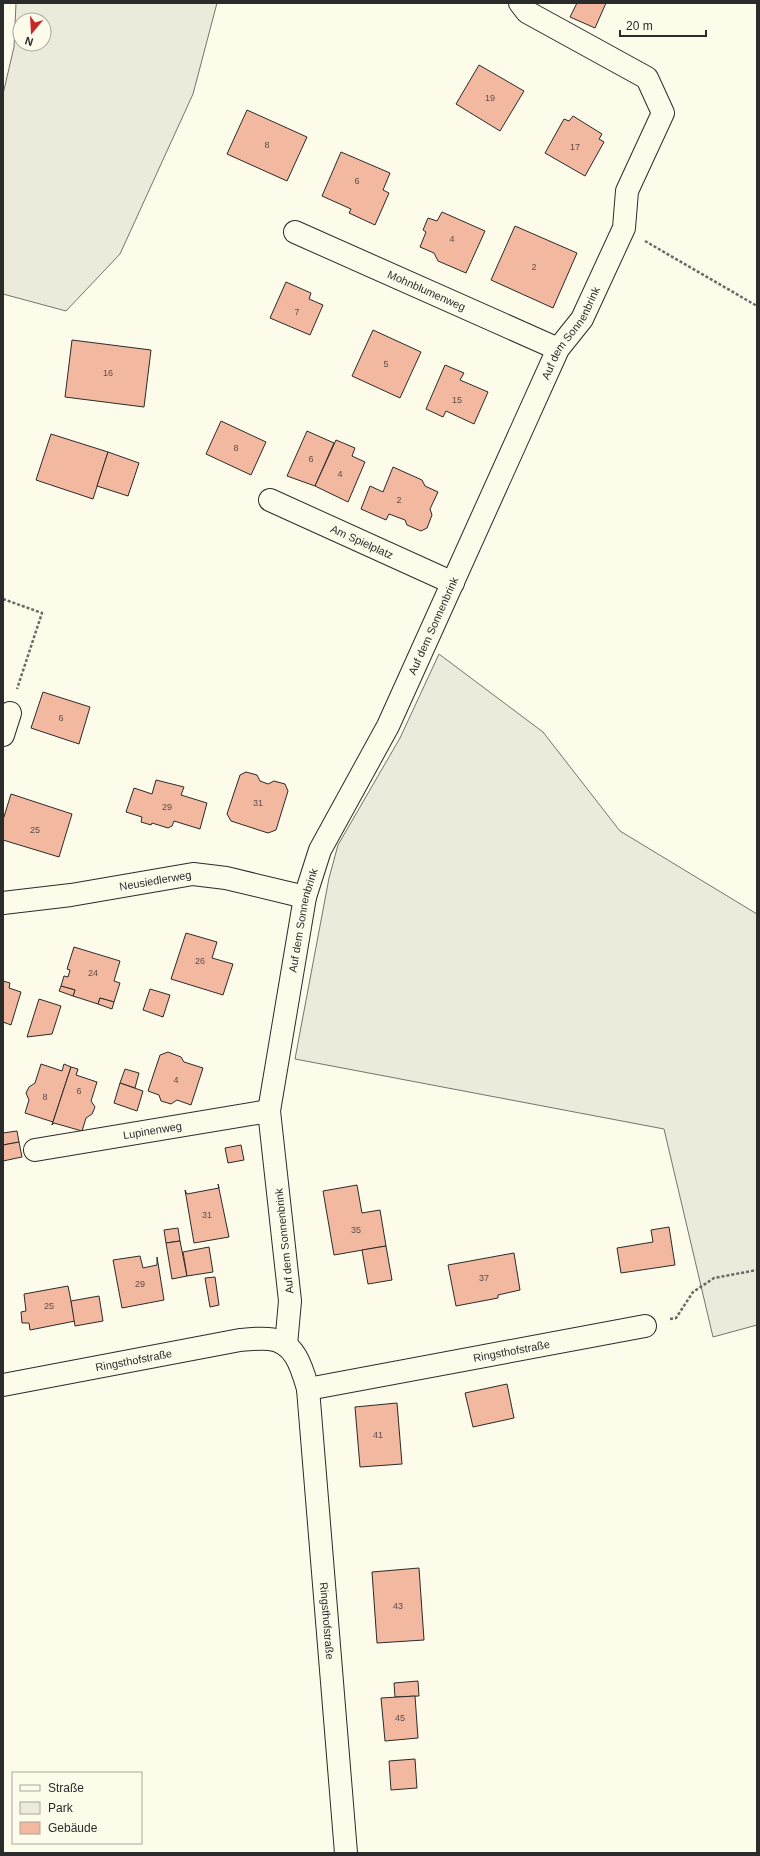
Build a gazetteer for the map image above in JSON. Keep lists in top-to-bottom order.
{
  "streets": {
    "street": [
      "Mohnblumenweg",
      "Auf dem Sonnenbrink",
      "Am Spielplatz",
      "Neusiedlerweg",
      "Lupinenweg",
      "Ringsthofstraße"
    ]
  },
  "crossings": [
    ["Mohnblumenweg", "Auf dem Sonnenbrink"],
    ["Auf dem Sonnenbrink", "Am Spielplatz"],
    ["Auf dem Sonnenbrink", "Neusiedlerweg"],
    ["Auf dem Sonnenbrink", "Lupinenweg"],
    ["Auf dem Sonnenbrink", "Ringsthofstraße"]
  ],
  "house_numbers": [
    "19",
    "8",
    "17",
    "6",
    "4",
    "2",
    "7",
    "5",
    "16",
    "15",
    "8",
    "6",
    "4",
    "2",
    "6",
    "31",
    "29",
    "25",
    "26",
    "24",
    "4",
    "6",
    "8",
    "31",
    "35",
    "37",
    "29",
    "25",
    "41",
    "43",
    "45"
  ],
  "legend": ["Straße", "Park", "Gebäude"],
  "scale_bar": "20 m",
  "north": "bottom"
}
